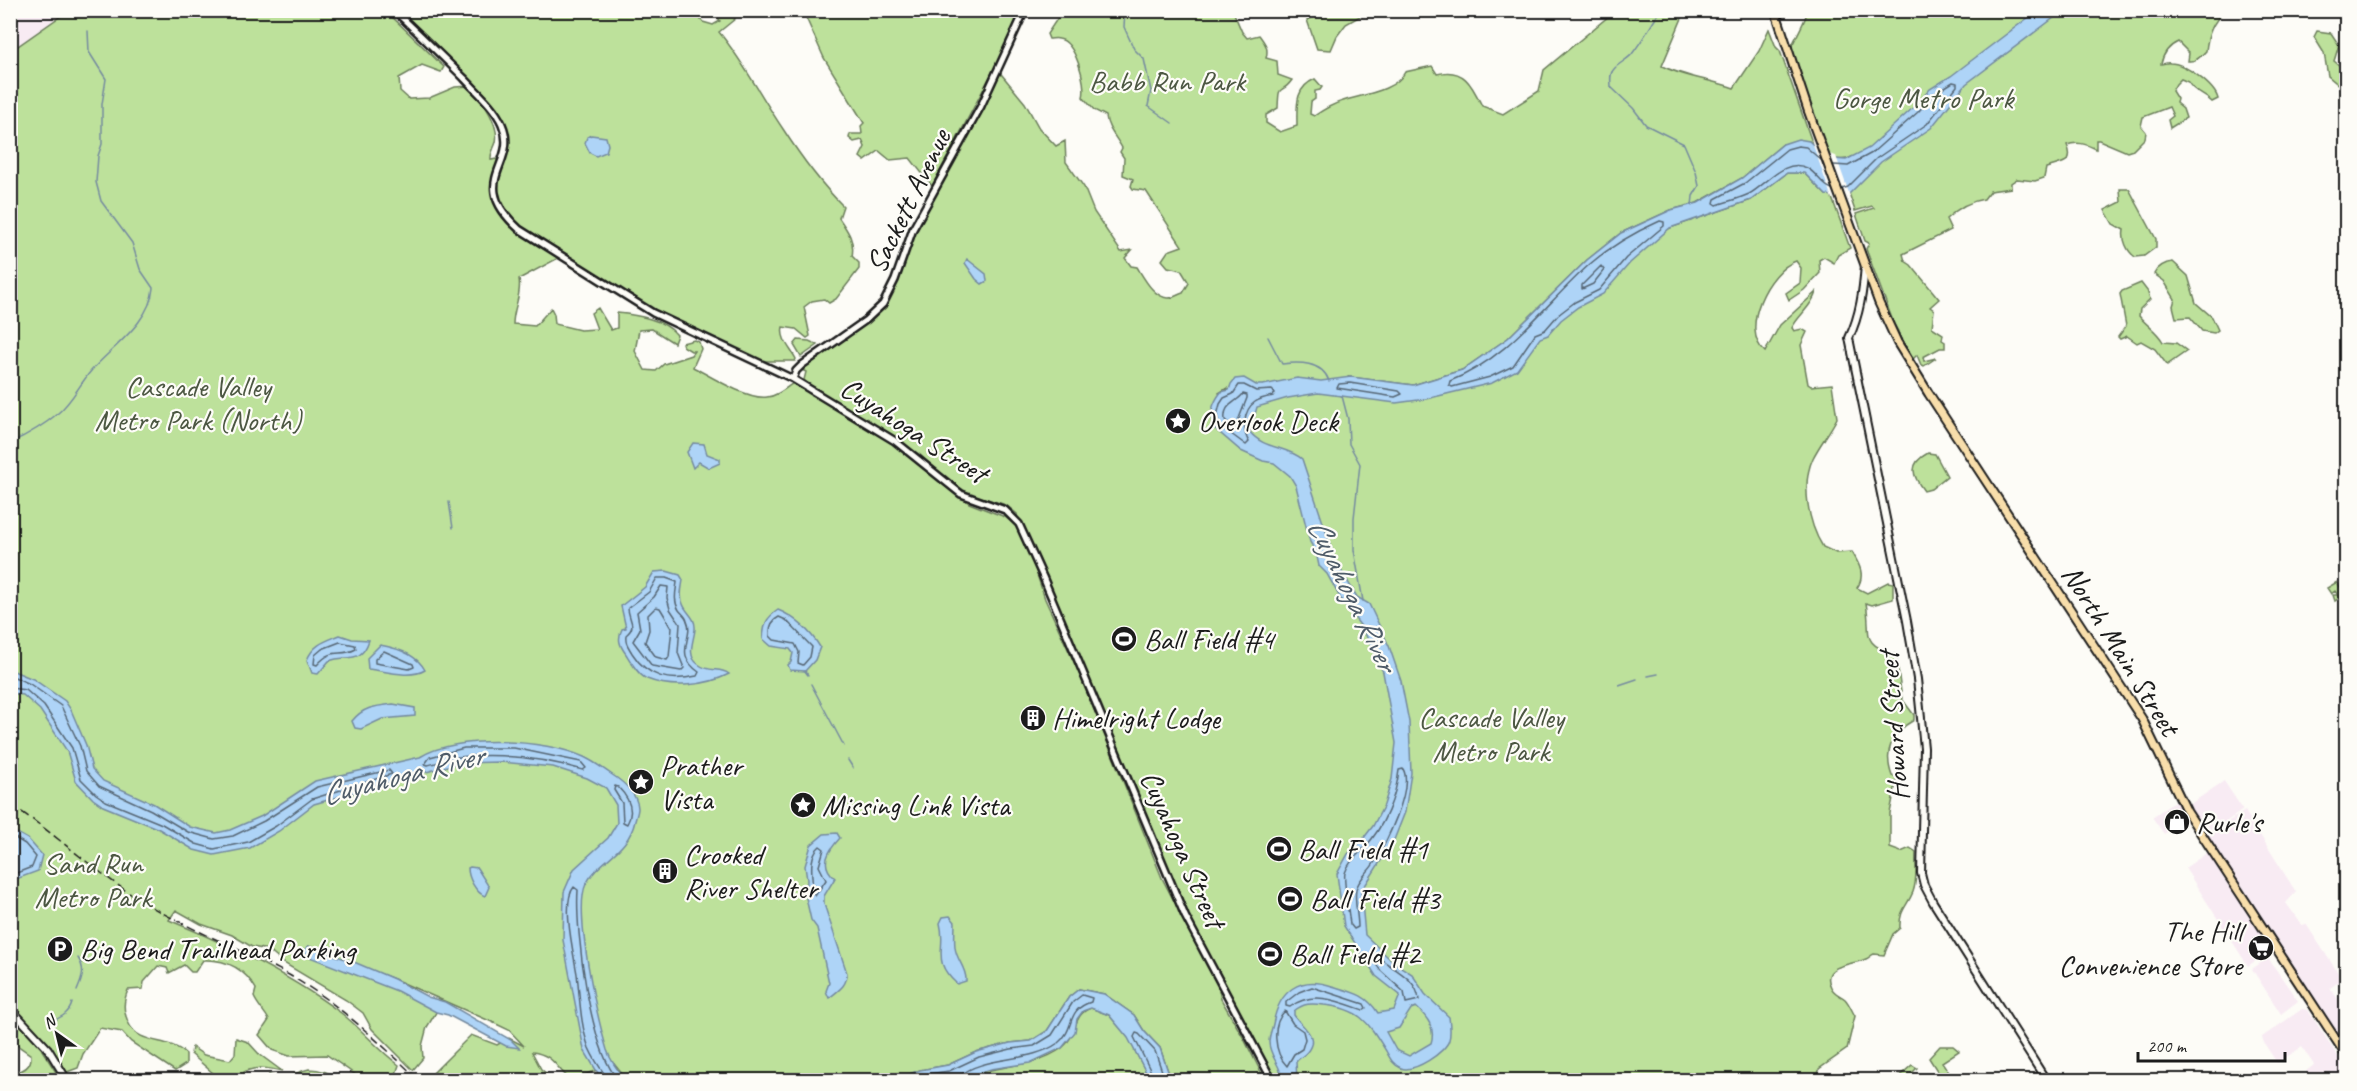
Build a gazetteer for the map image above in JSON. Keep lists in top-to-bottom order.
{
  "streets": {
    "main road": ["North Main Street", "Howard Street"],
    "street": ["Sackett Avenue", "Cuyahoga Street"]
  },
  "crossings": [
    ["Sackett Avenue", "Cuyahoga Street"],
    ["North Main Street", "Howard Street"]
  ],
  "water": ["Cuyahoga River"],
  "parks": [
    "Babb Run Park",
    "Gorge Metro Park",
    "Cascade Valley Metro Park (North)",
    "Cascade Valley Metro Park",
    "Sand Run Metro Park"
  ],
  "places": {
    "place": ["Overlook Deck", "Prather Vista", "Missing Link Vista"],
    "sports": [
      "Ball Field #4",
      "Ball Field #1",
      "Ball Field #3",
      "Ball Field #2"
    ],
    "building": ["Himelright Lodge", "Crooked River Shelter"],
    "shop": ["Rurle's"],
    "supermarket": ["The Hill Convenience Store"],
    "parking": ["Big Bend Trailhead Parking"]
  },
  "scale_bar": "200 m",
  "north": "top left"
}
